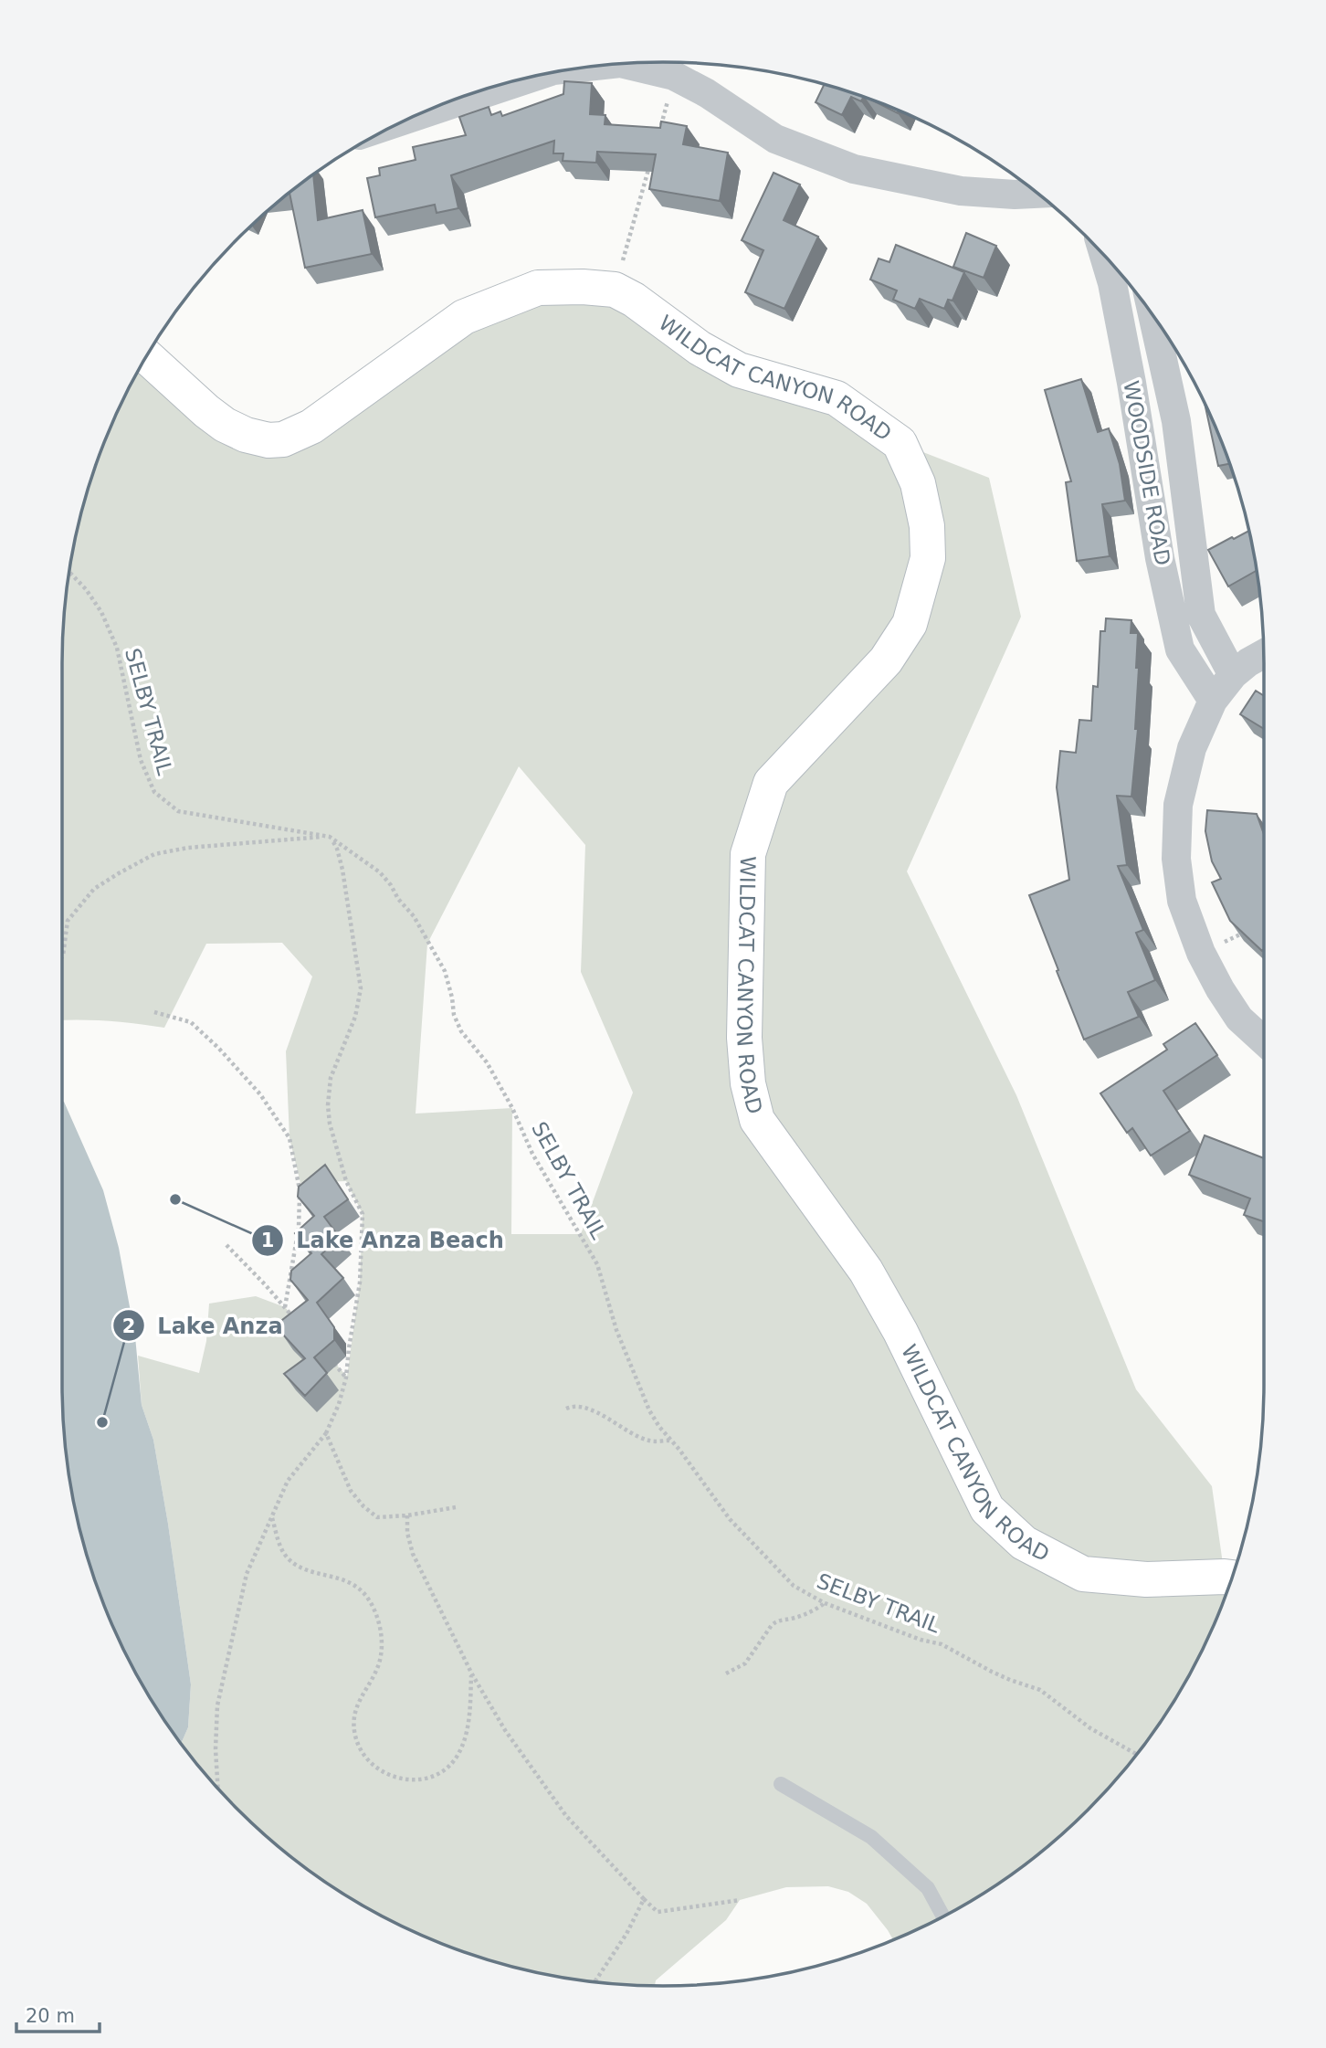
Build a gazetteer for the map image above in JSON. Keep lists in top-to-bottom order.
{
  "streets": {
    "street": ["WILDCAT CANYON ROAD", "WOODSIDE ROAD"],
    "path": ["SELBY TRAIL"]
  },
  "places": ["Lake Anza Beach", "Lake Anza"],
  "scale_bar": "20 m"
}
